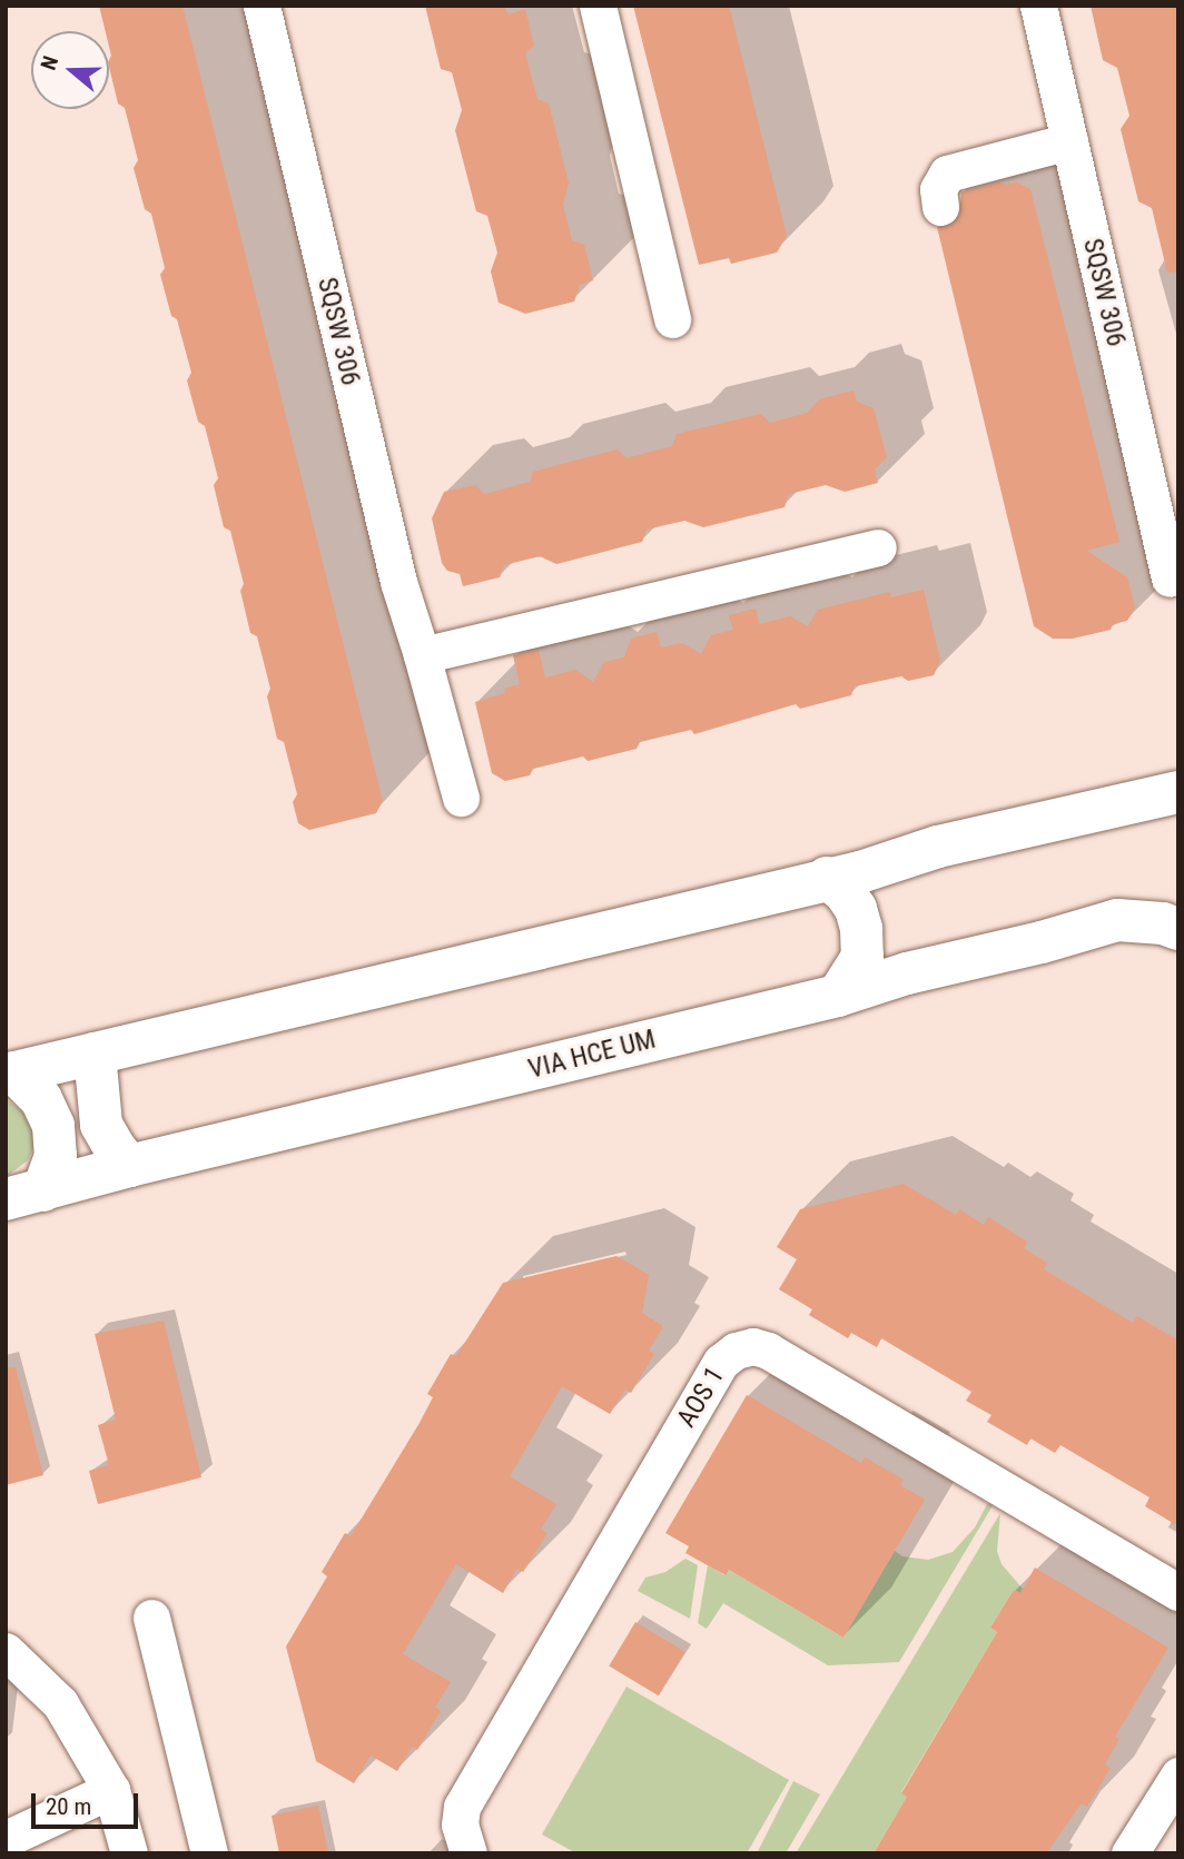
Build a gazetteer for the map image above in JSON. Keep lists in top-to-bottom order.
{
  "streets": {
    "main road": ["VIA HCE UM"],
    "street": ["SQSW 306", "AOS 1"]
  },
  "scale_bar": "20 m",
  "north": "left"
}
